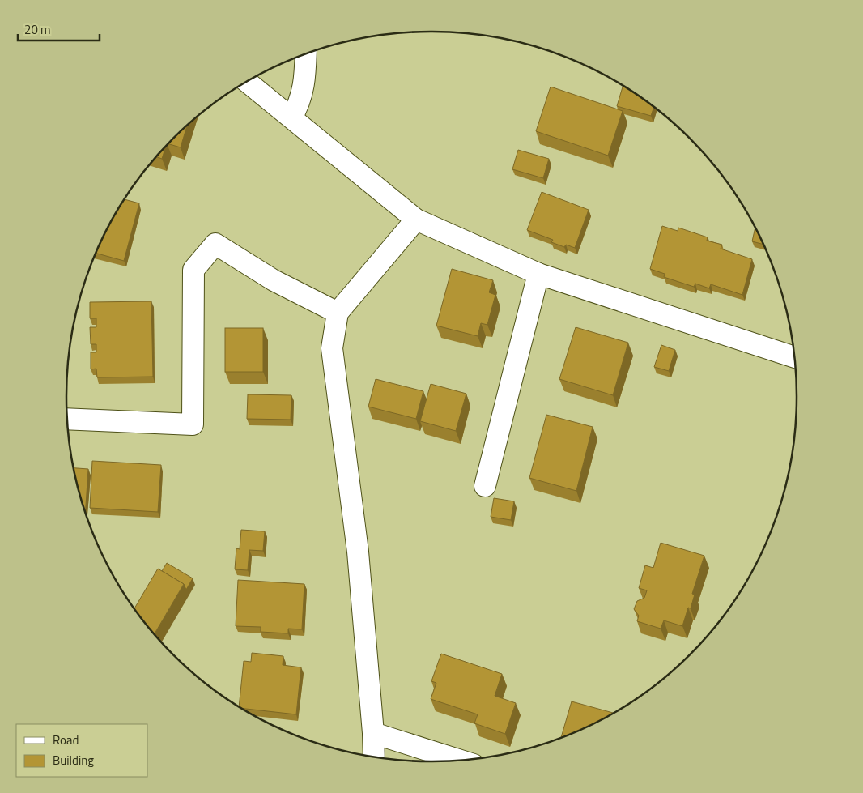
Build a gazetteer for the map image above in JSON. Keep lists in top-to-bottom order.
{
  "legend": ["Road", "Building"],
  "scale_bar": "20 m"
}
